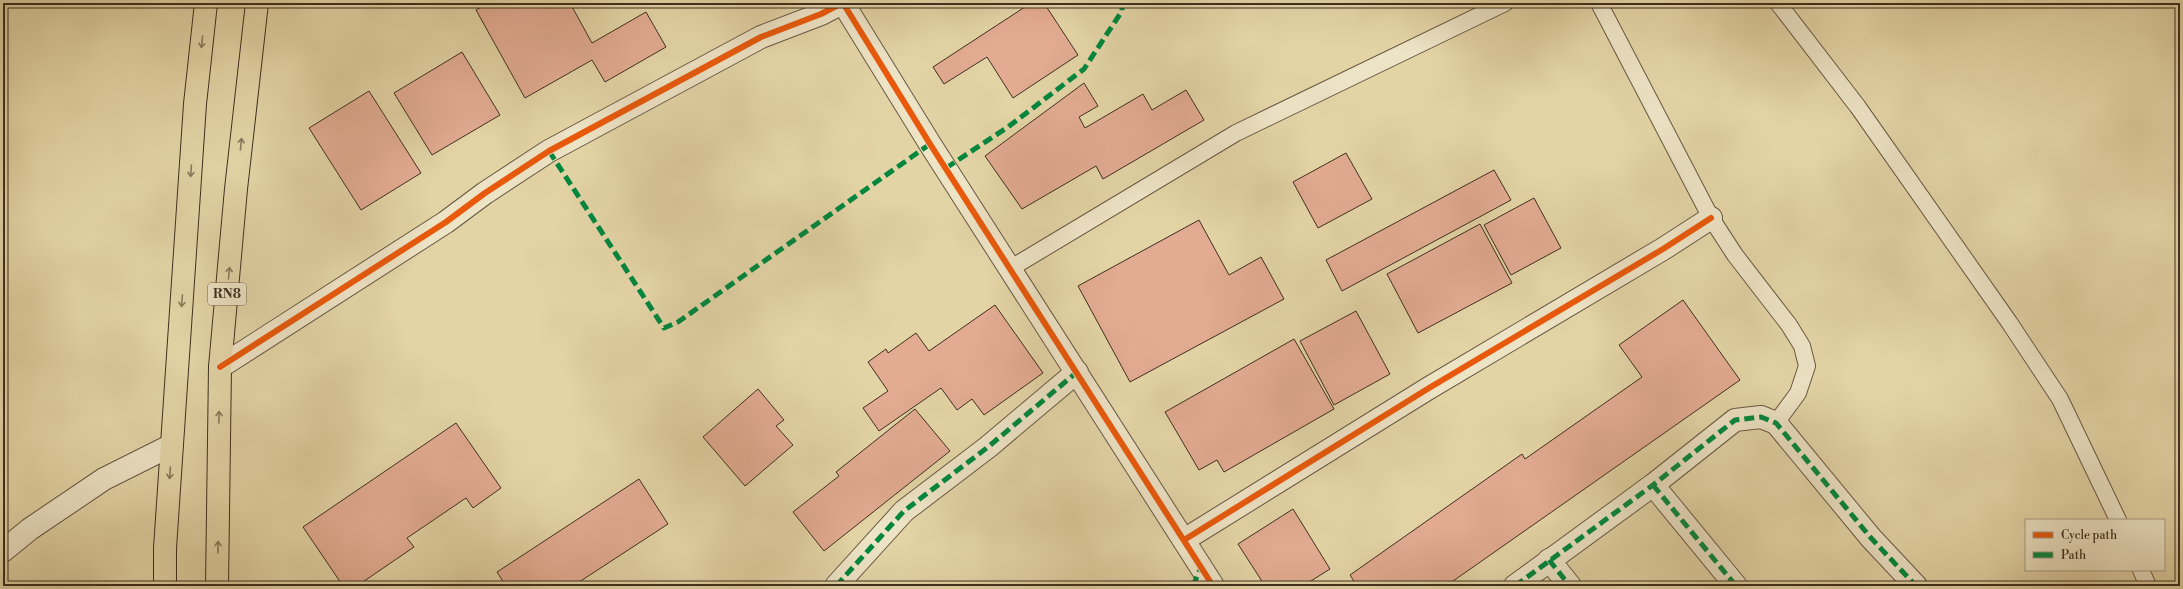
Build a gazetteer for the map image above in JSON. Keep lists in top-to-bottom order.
{
  "streets": {
    "highway": ["RN8"]
  },
  "legend": ["Cycle path", "Path"]
}
